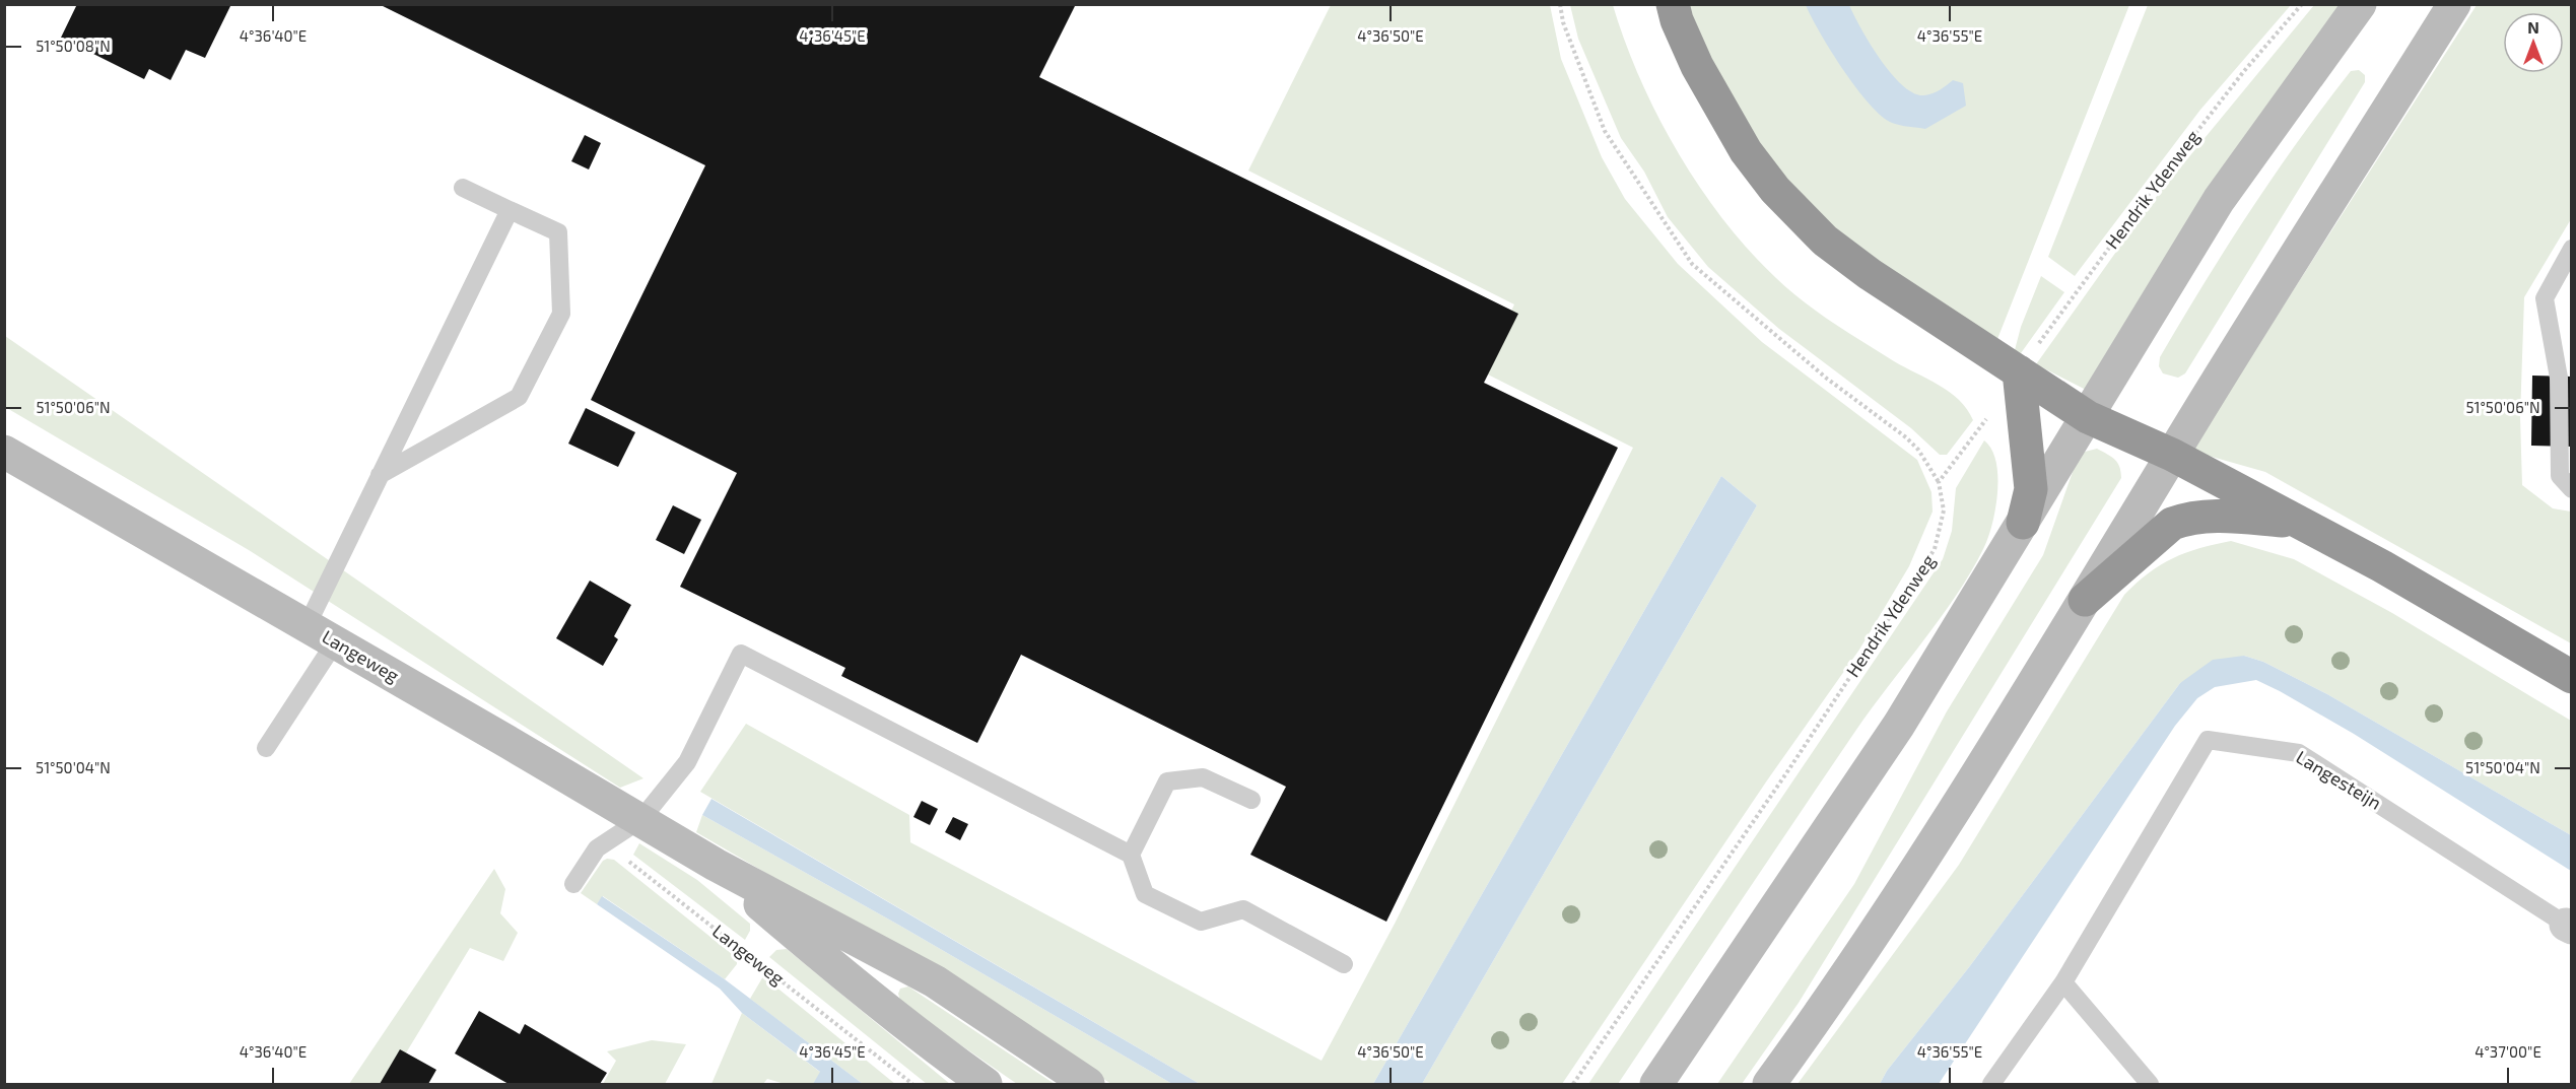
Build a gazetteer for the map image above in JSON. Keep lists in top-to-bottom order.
{
  "streets": {
    "main road": ["Langeweg"],
    "lane": ["Langesteijn"],
    "path": ["Hendrik Ydenweg"]
  },
  "north": "top",
  "coordinates": [
    "4°36'40\"E",
    "4°36'45\"E",
    "4°36'50\"E",
    "4°36'55\"E",
    "51°50'08\"N",
    "51°50'06\"N",
    "51°50'04\"N",
    "4°37'00\"E"
  ]
}
